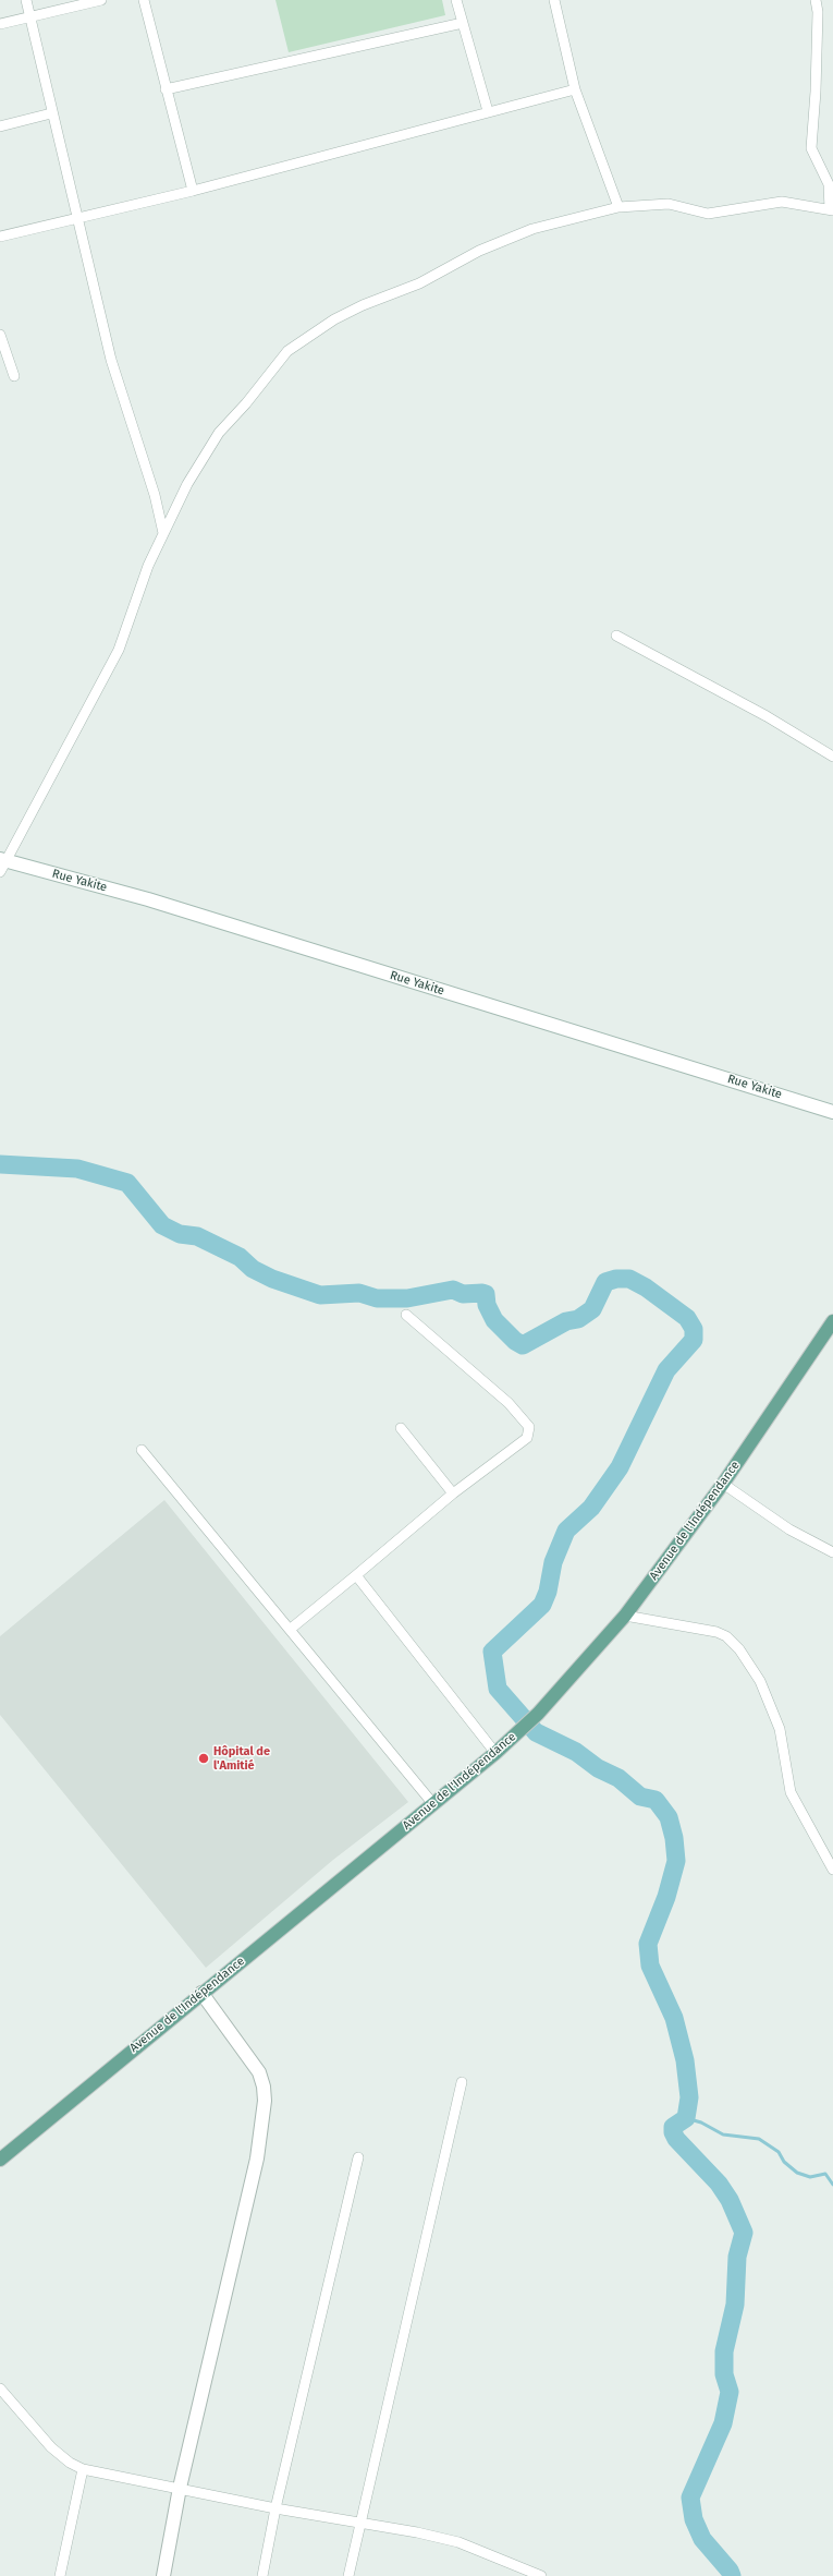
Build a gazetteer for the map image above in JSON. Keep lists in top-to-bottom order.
{
  "streets": {
    "main road": ["Rue Yakite", "Avenue de l'Indépendance"]
  },
  "places": ["Hôpital de l'Amitié"]
}
